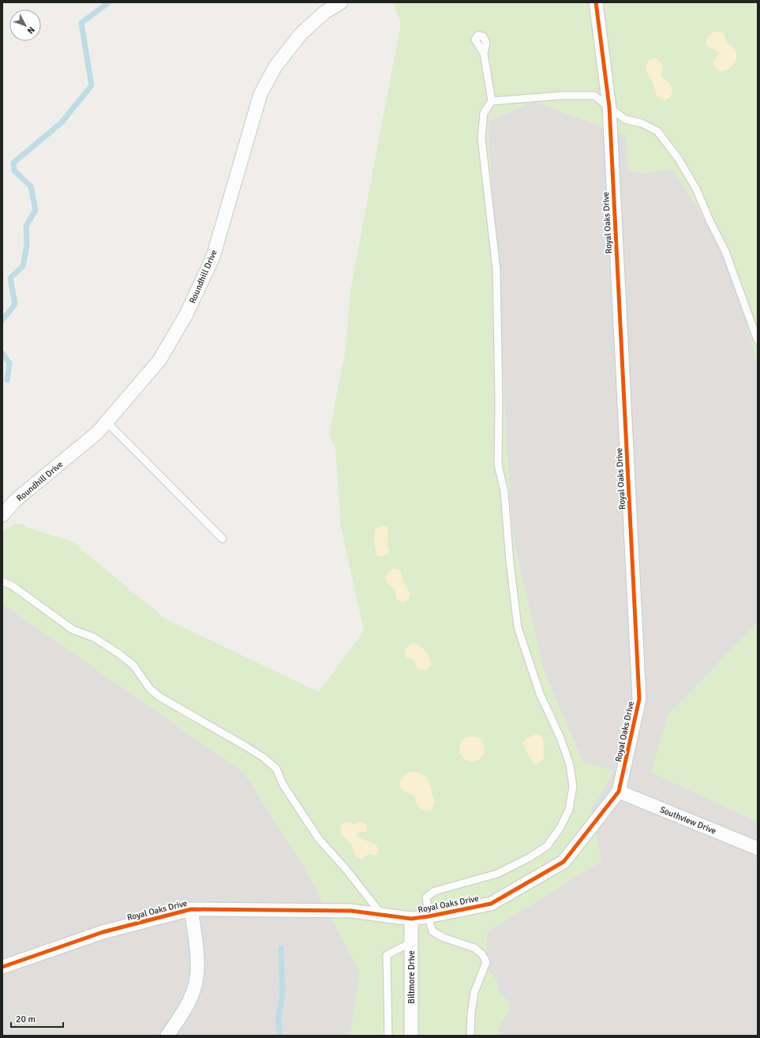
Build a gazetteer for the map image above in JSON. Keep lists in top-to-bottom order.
{
  "streets": {
    "street": [
      "Royal Oaks Drive",
      "Roundhill Drive",
      "Southview Drive",
      "Biltmore Drive"
    ]
  },
  "crossings": [
    ["Royal Oaks Drive", "Southview Drive"],
    ["Royal Oaks Drive", "Biltmore Drive"]
  ],
  "scale_bar": "20 m",
  "north": "bottom right"
}
